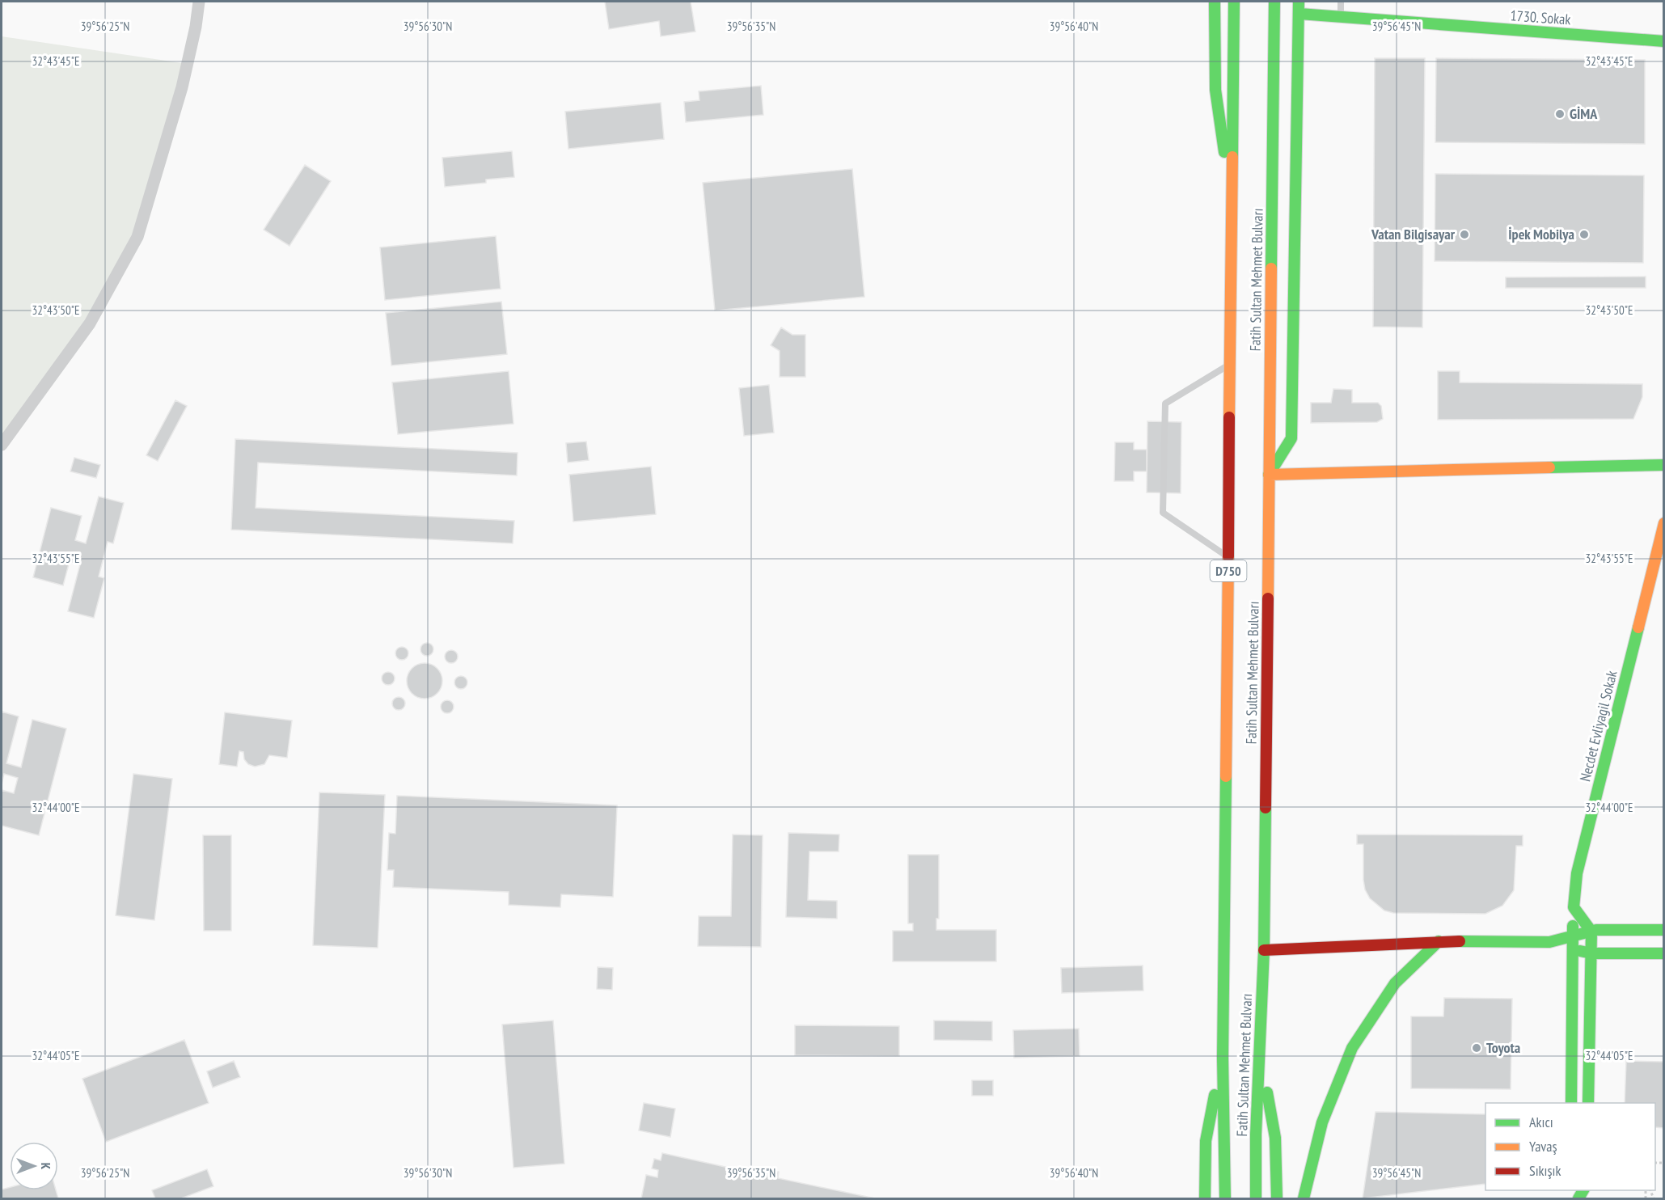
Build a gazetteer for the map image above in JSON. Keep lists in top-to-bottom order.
{
  "streets": {
    "main road": [
      "1730. Sokak",
      "Fatih Sultan Mehmet Bulvarı",
      "D750",
      "Necdet Evliyagil Sokak"
    ]
  },
  "places": [
    "GİMA",
    "Vatan Bilgisayar",
    "İpek Mobilya",
    "Toyota"
  ],
  "legend": ["Akıcı", "Yavaş", "Sıkışık"],
  "north": "right",
  "coordinates": [
    "39°56'25\"N",
    "39°56'30\"N",
    "39°56'35\"N",
    "39°56'40\"N",
    "39°56'45\"N",
    "32°43'45\"E",
    "32°43'50\"E",
    "32°43'55\"E",
    "32°44'00\"E",
    "32°44'05\"E"
  ]
}
